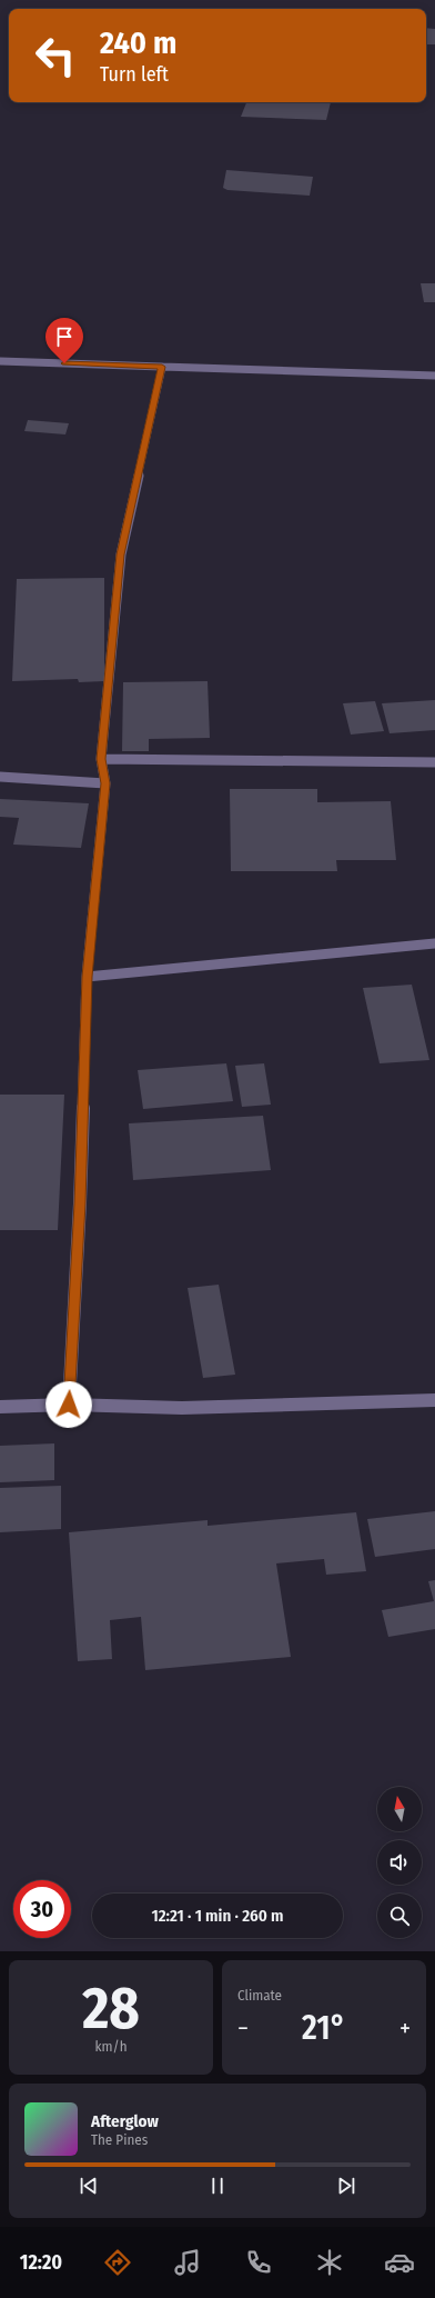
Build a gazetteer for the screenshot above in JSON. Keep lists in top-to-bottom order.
{
  "north": "top",
  "page": {
    "turn": ["240 m", "Turn left"],
    "limit": "30",
    "trip": "12:21 · 1 min · 260 m",
    "tile": [
      ["28", "km/h"],
      "Climate"
    ],
    "heat": ["−", "21°", "+"],
    "song": ["Afterglow", "The Pines"],
    "tabs": "12:20"
  }
}
